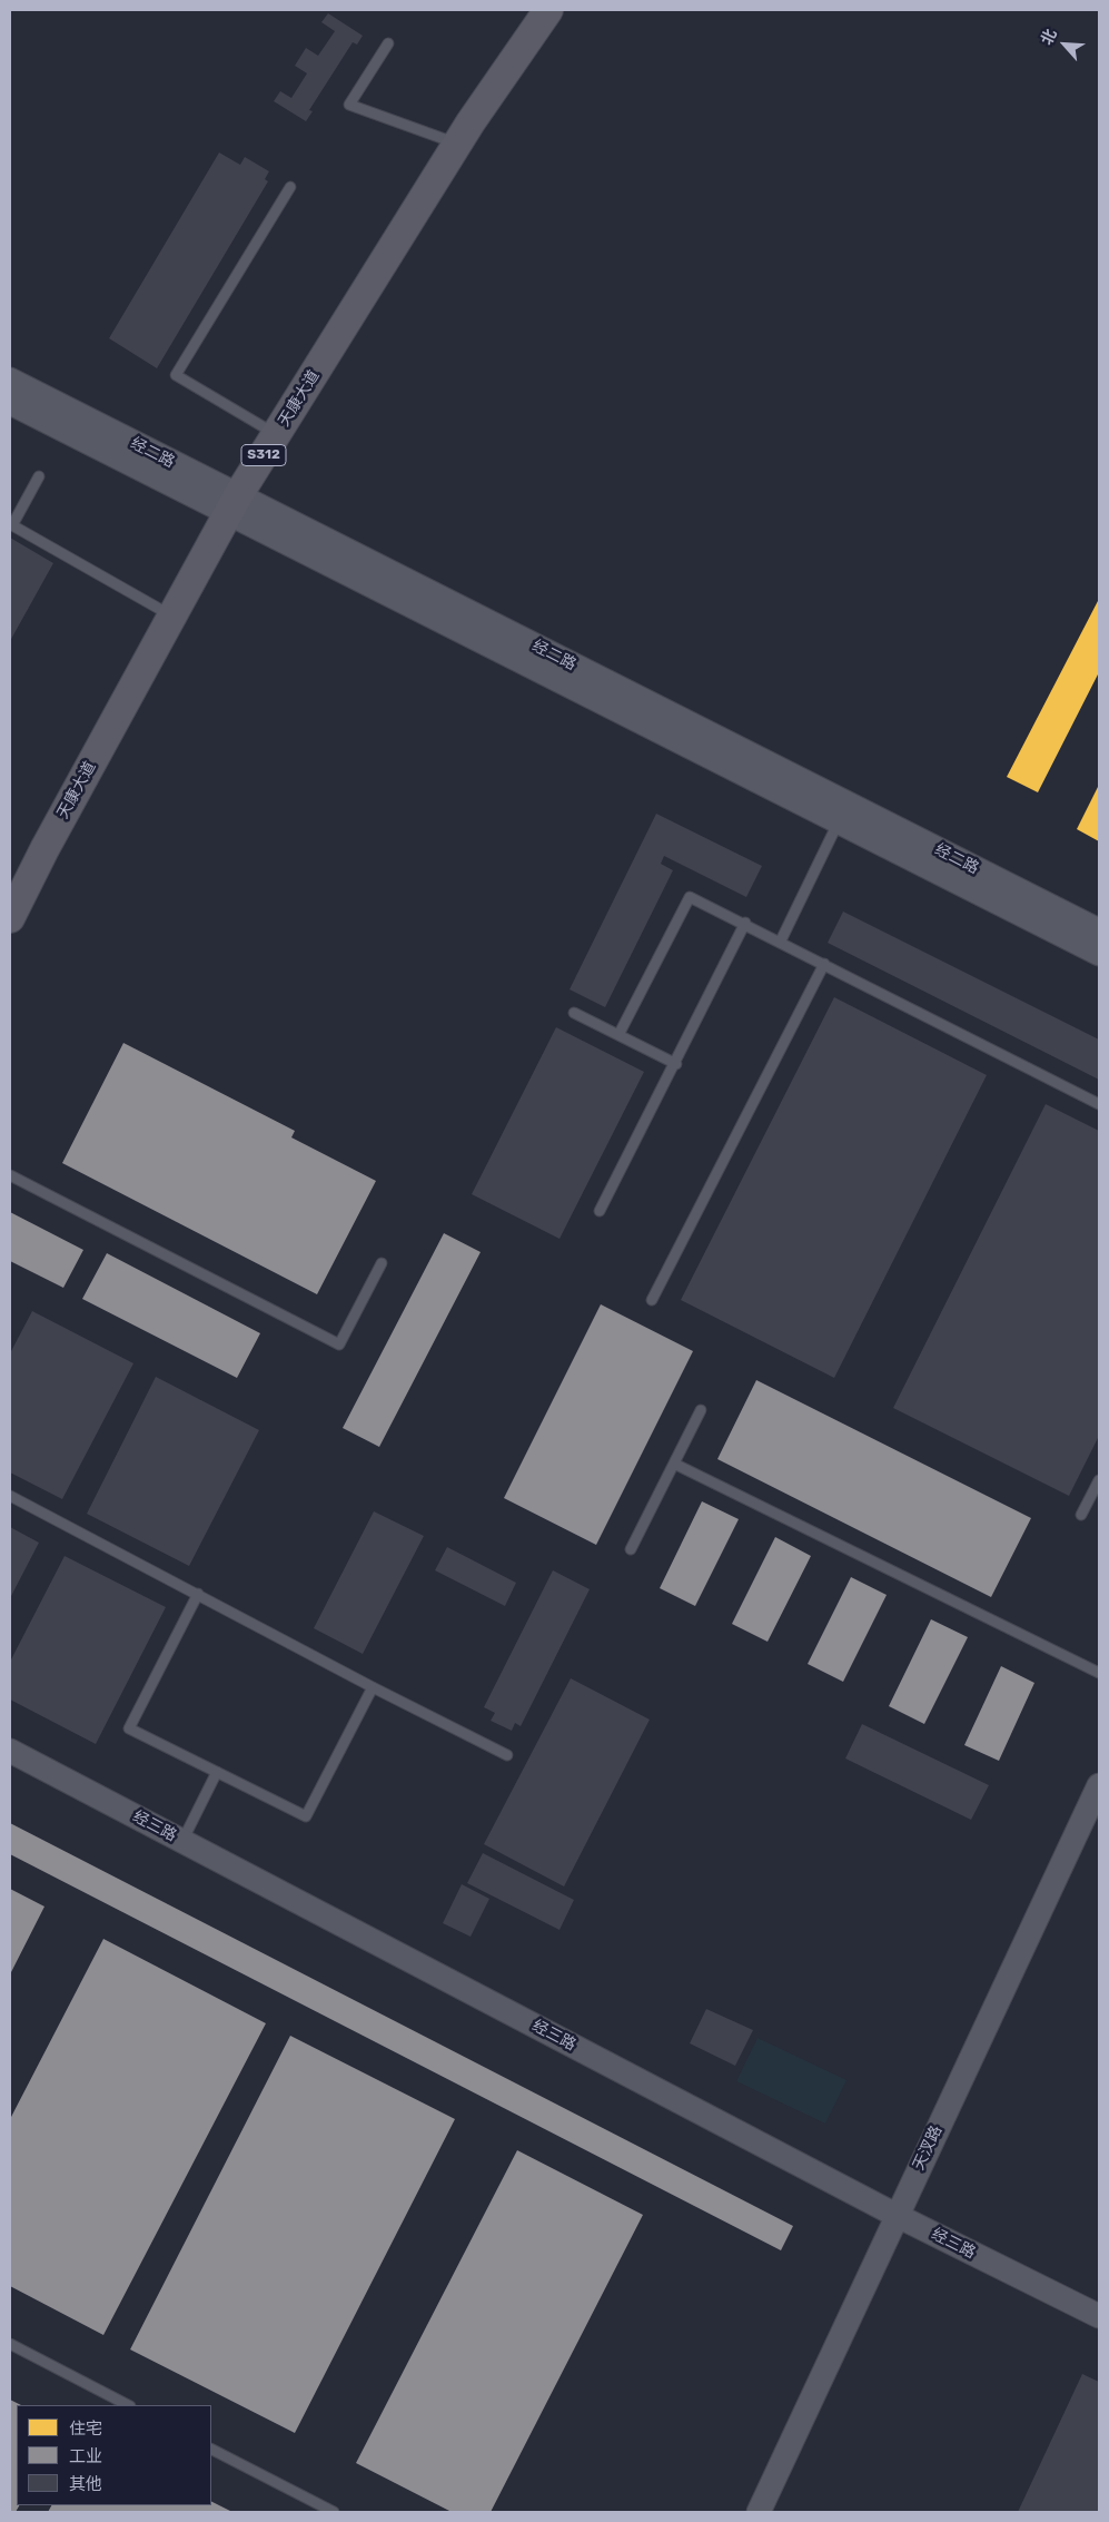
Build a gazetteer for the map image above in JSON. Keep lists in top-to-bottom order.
{
  "streets": {
    "main road": ["天康大道", "S312"],
    "street": ["经二路", "经三路", "天汊路"]
  },
  "crossings": [
    ["天康大道", "经二路"],
    ["经三路", "天汊路"]
  ],
  "legend": ["住宅", "工业", "其他"],
  "north": "top left"
}
